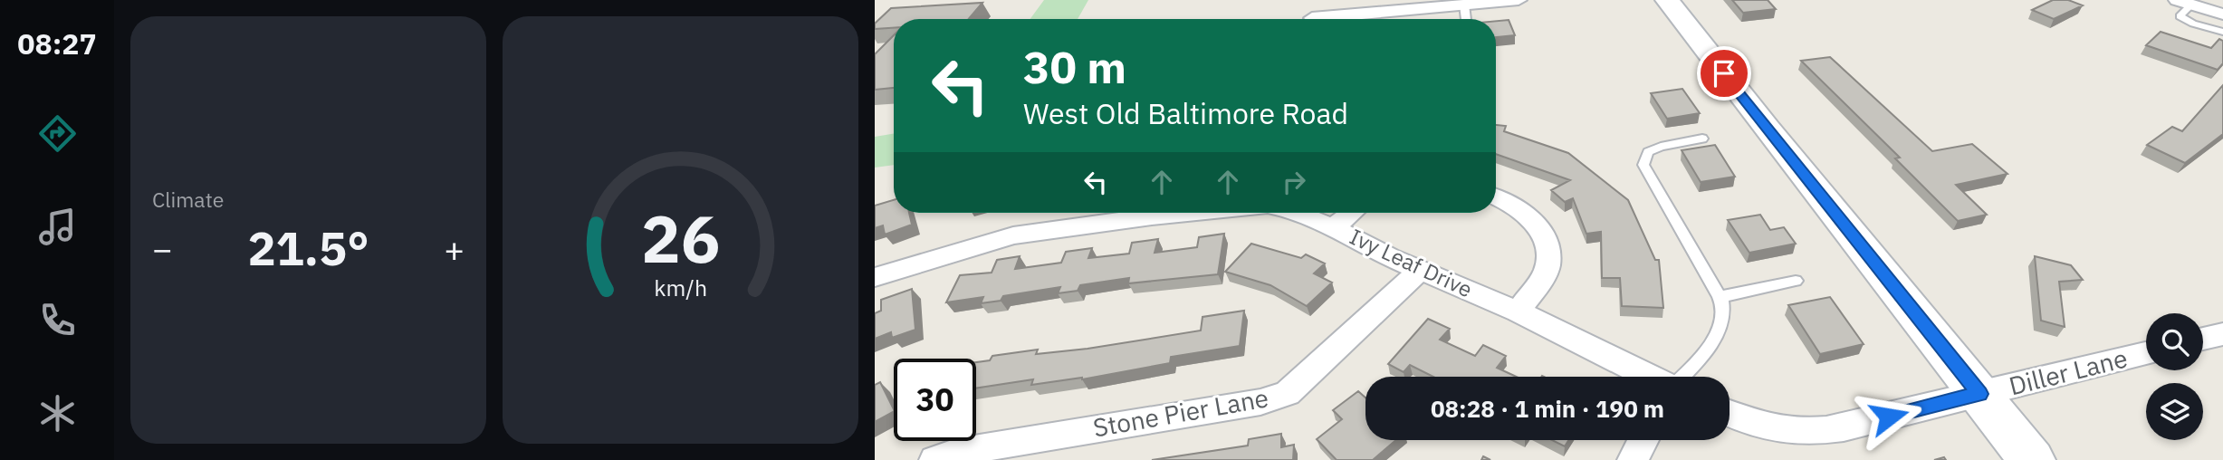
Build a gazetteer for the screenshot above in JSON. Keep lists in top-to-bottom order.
{
  "streets": {
    "street": ["Ivy Leaf Drive", "Diller Lane", "Stone Pier Lane"]
  },
  "crossings": [
    ["Ivy Leaf Drive", "Stone Pier Lane"]
  ],
  "page": {
    "tabs": "08:27",
    "tile": "Climate",
    "turn": ["30 m", "West Old Baltimore Road"],
    "heat": ["−", "21.5°", "+"],
    "limit": "30",
    "trip": "08:28 · 1 min · 190 m",
    "gauge": ["26", "km/h"]
  }
}
